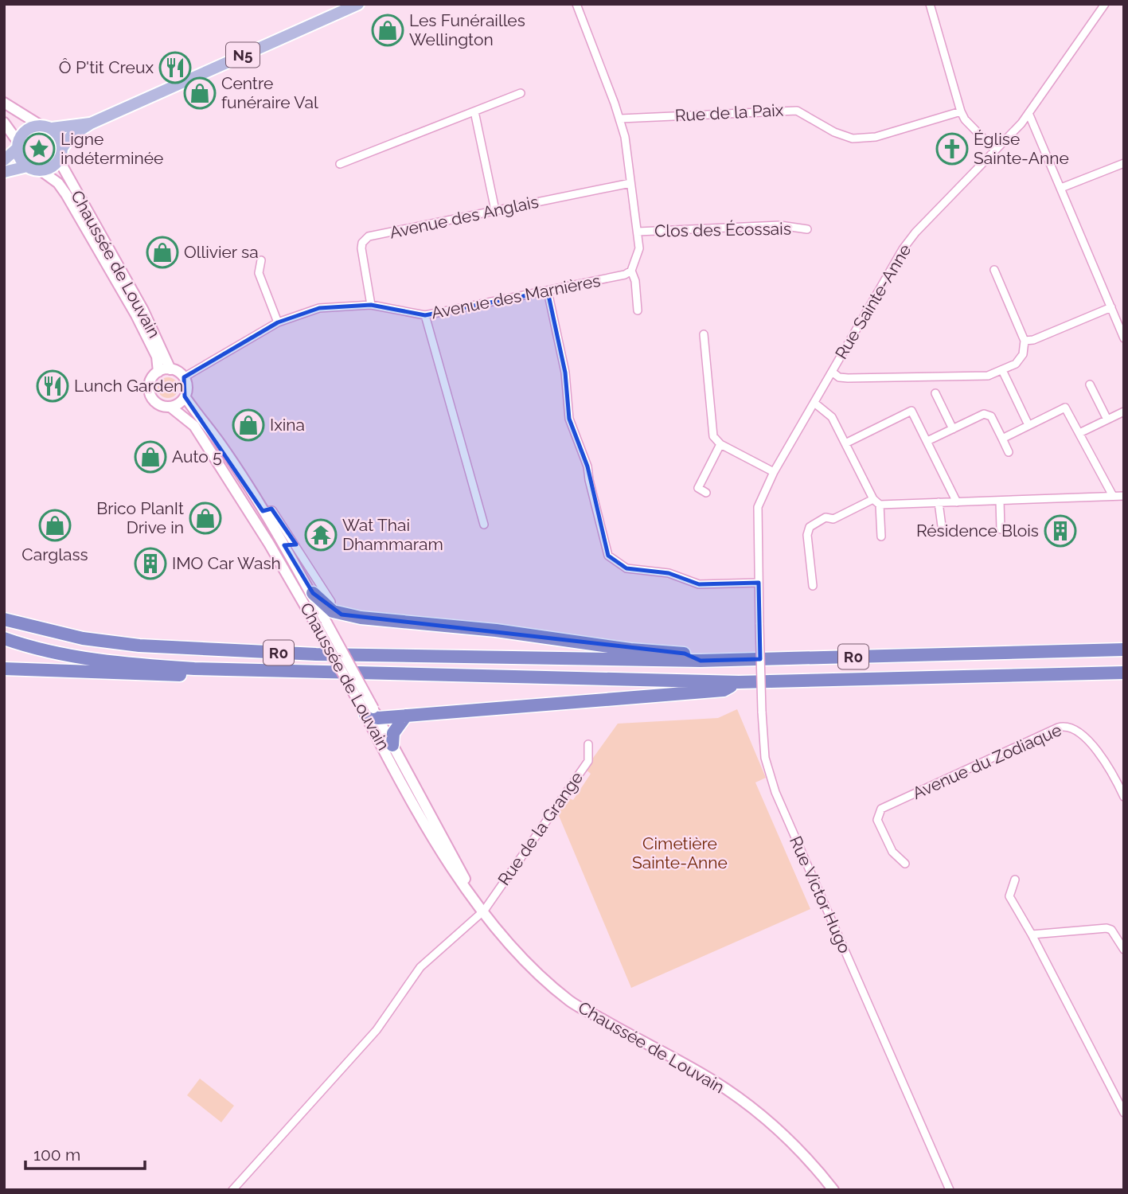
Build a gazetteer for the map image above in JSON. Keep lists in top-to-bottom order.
{
  "streets": {
    "highway": ["R0"],
    "main road": ["N5", "Chaussée de Louvain"],
    "street": [
      "Rue de la Paix",
      "Avenue des Anglais",
      "Clos des Écossais",
      "Avenue des Marnières",
      "Rue Sainte-Anne",
      "Avenue du Zodiaque",
      "Rue de la Grange",
      "Rue Victor Hugo"
    ]
  },
  "crossings": [
    ["N5", "Chaussée de Louvain"],
    ["Avenue des Anglais", "Avenue des Marnières"],
    ["Chaussée de Louvain", "Avenue des Marnières"],
    ["Chaussée de Louvain", "Rue de la Grange"],
    ["Rue Sainte-Anne", "Rue Victor Hugo"]
  ],
  "parks": ["Cimetière Sainte-Anne"],
  "places": {
    "shop": [
      "Les Funérailles Wellington",
      "Centre funéraire Val",
      "Ollivier sa",
      "Ixina",
      "Auto 5",
      "Brico PlanIt Drive in",
      "Carglass"
    ],
    "restaurant": ["Ô P'tit Creux", "Lunch Garden"],
    "place": ["Ligne indéterminée"],
    "church": ["Église Sainte-Anne"],
    "building": ["Résidence Blois", "IMO Car Wash"],
    "temple": ["Wat Thai Dhammaram"]
  },
  "scale_bar": "100 m"
}
